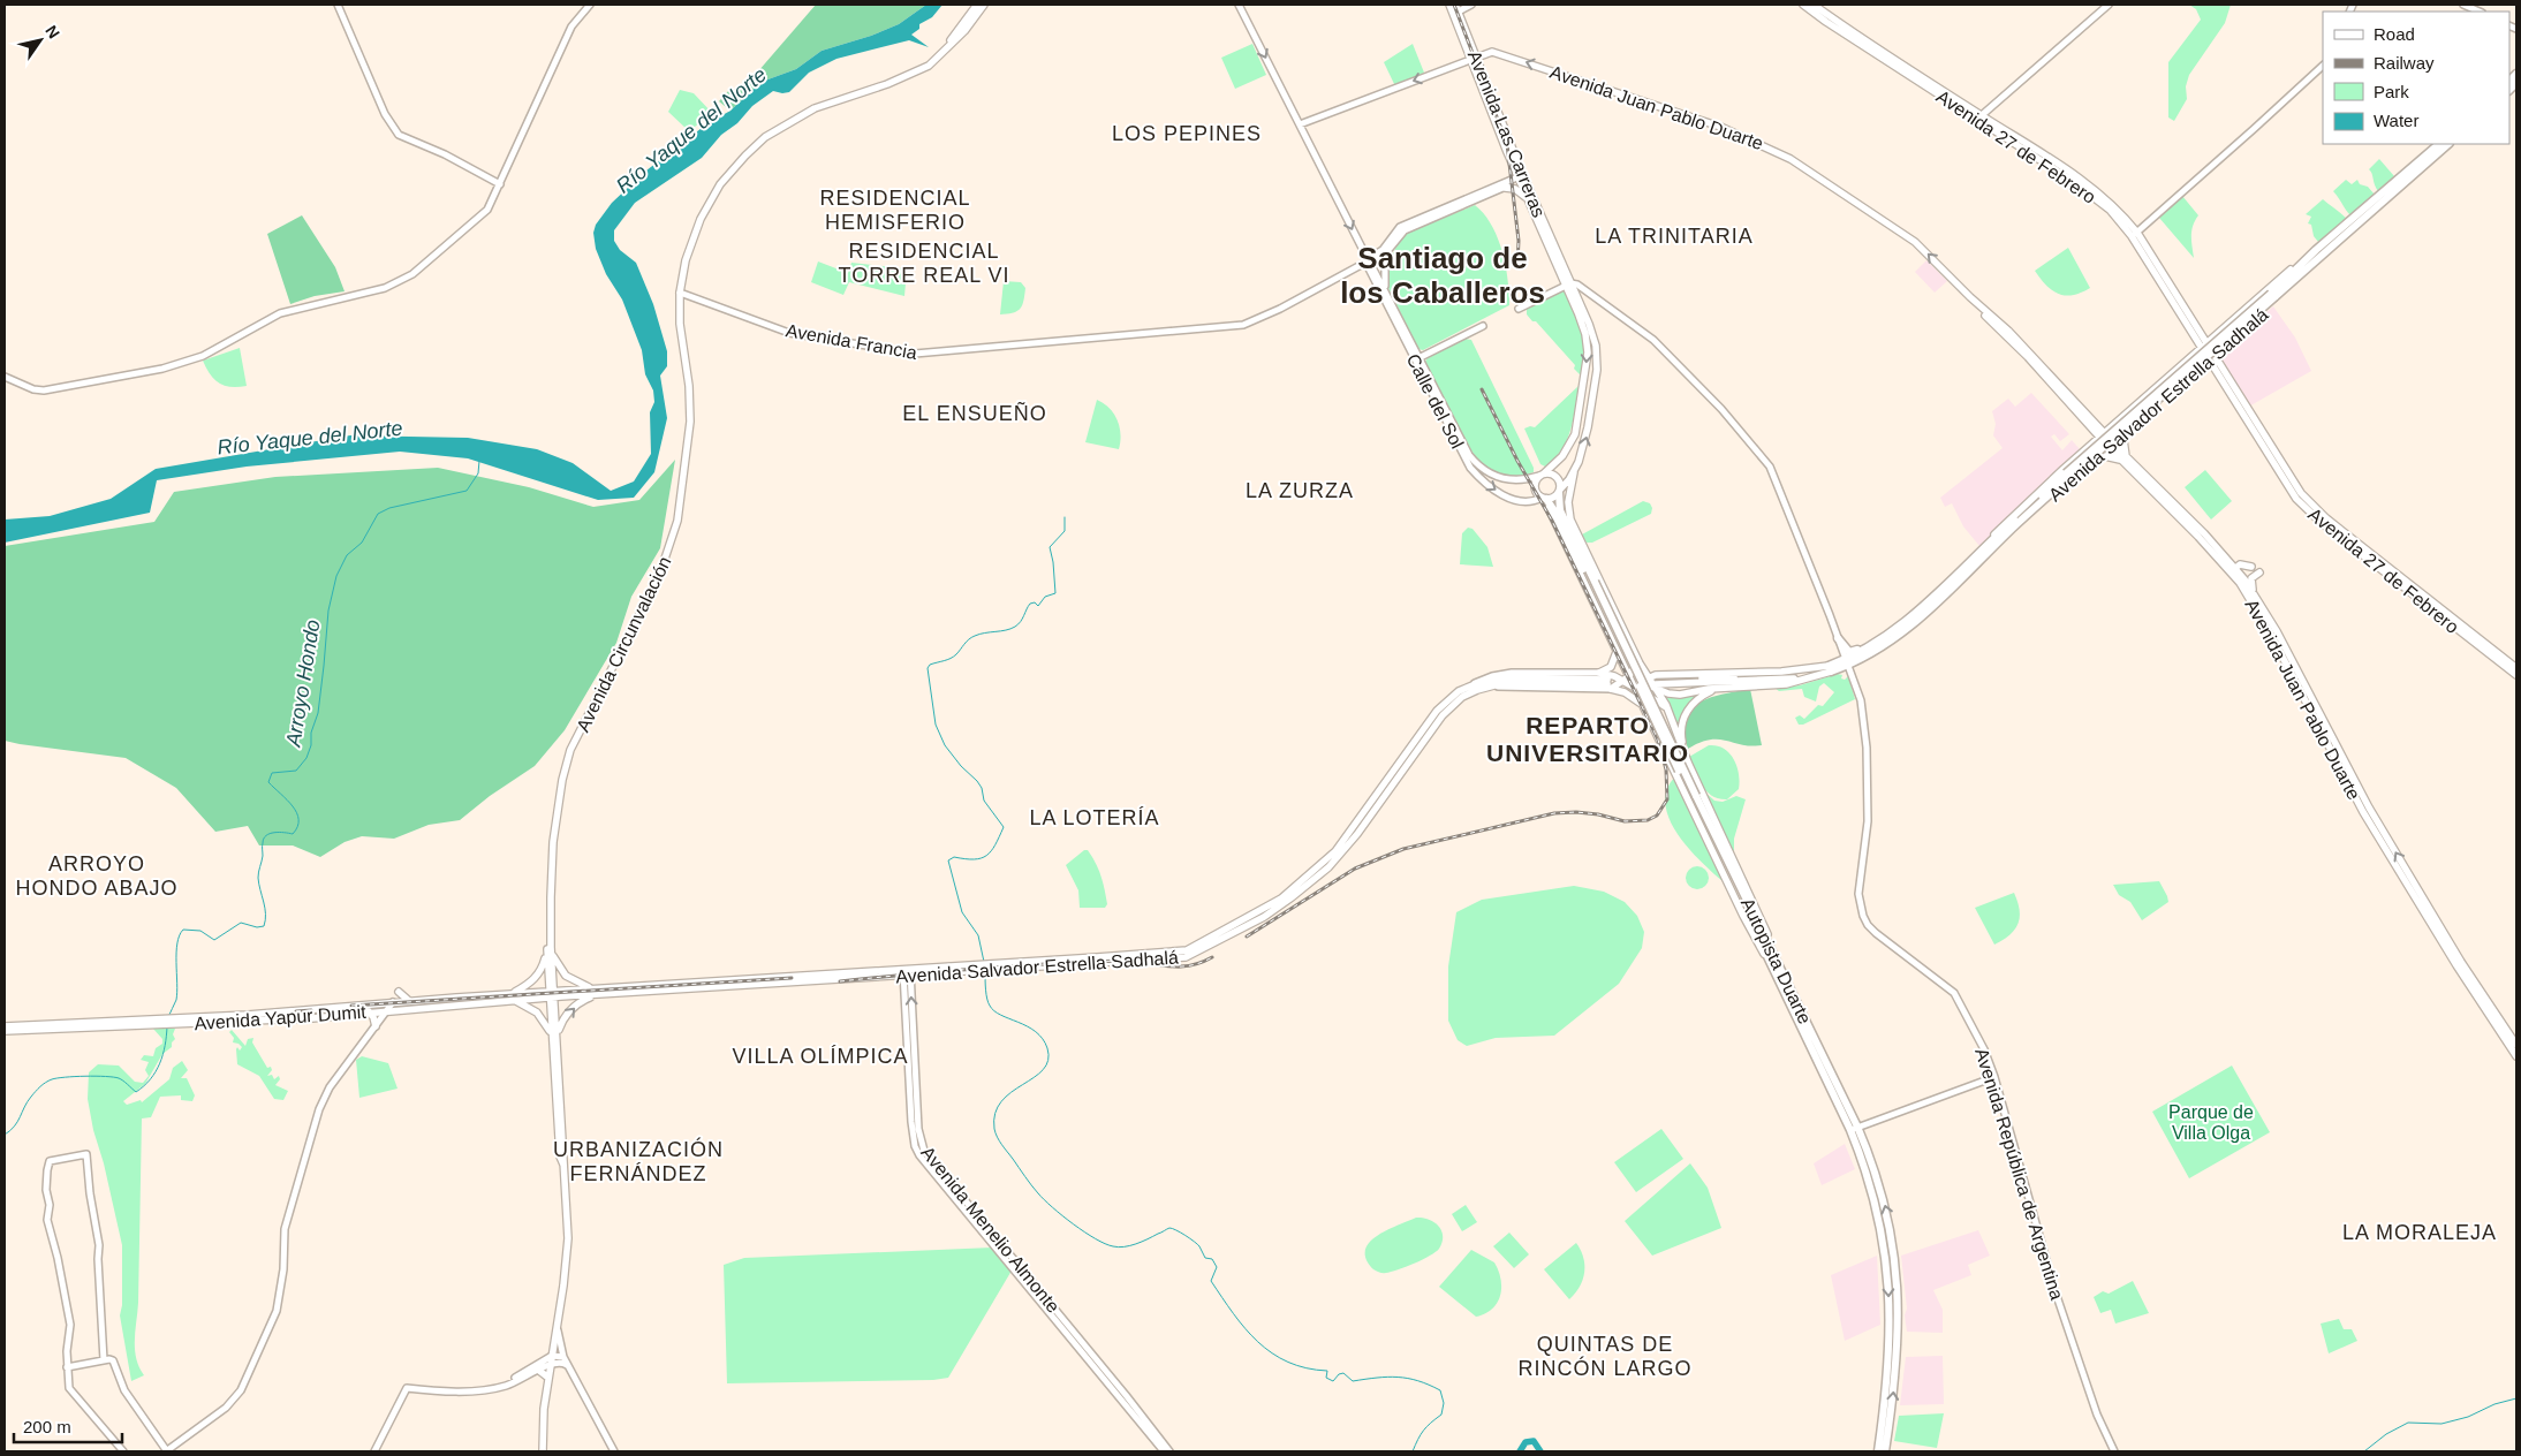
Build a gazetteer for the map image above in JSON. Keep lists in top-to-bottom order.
{
  "streets": {
    "highway": ["Avenida Salvador Estrella Sadhalá", "Autopista Duarte"],
    "main road": [
      "Avenida Juan Pablo Duarte",
      "Avenida Las Carreras",
      "Avenida 27 de Febrero",
      "Avenida Francia",
      "Calle del Sol",
      "Avenida Circunvalación",
      "Avenida Yapur Dumit",
      "Avenida República de Argentina",
      "Avenida Menelio Almonte"
    ]
  },
  "crossings": [
    ["Avenida Juan Pablo Duarte", "Avenida Las Carreras"],
    ["Avenida Juan Pablo Duarte", "Calle del Sol"],
    ["Avenida Juan Pablo Duarte", "Avenida Salvador Estrella Sadhalá"],
    ["Avenida Las Carreras", "Calle del Sol"],
    ["Avenida Las Carreras", "Autopista Duarte"],
    ["Avenida Las Carreras", "Avenida República de Argentina"],
    ["Avenida 27 de Febrero", "Avenida Salvador Estrella Sadhalá"],
    ["Avenida Francia", "Calle del Sol"],
    ["Avenida Francia", "Avenida Circunvalación"],
    ["Calle del Sol", "Autopista Duarte"],
    ["Avenida Salvador Estrella Sadhalá", "Avenida Circunvalación"],
    ["Avenida Salvador Estrella Sadhalá", "Avenida Yapur Dumit"],
    ["Avenida Salvador Estrella Sadhalá", "Avenida República de Argentina"],
    ["Avenida Salvador Estrella Sadhalá", "Avenida Menelio Almonte"],
    ["Avenida Circunvalación", "Avenida Yapur Dumit"]
  ],
  "one_way": ["Avenida Juan Pablo Duarte", "Calle del Sol"],
  "districts": [
    "LOS PEPINES",
    "RESIDENCIAL HEMISFERIO",
    "LA TRINITARIA",
    "RESIDENCIAL TORRE REAL VI",
    "Santiago de los Caballeros",
    "EL ENSUEÑO",
    "LA ZURZA",
    "REPARTO UNIVERSITARIO",
    "LA LOTERÍA",
    "ARROYO HONDO ABAJO",
    "VILLA OLÍMPICA",
    "URBANIZACIÓN FERNÁNDEZ",
    "LA MORALEJA",
    "QUINTAS DE RINCÓN LARGO"
  ],
  "water": ["Río Yaque del Norte", "Arroyo Hondo"],
  "parks": ["Parque de Villa Olga"],
  "legend": [
    "Road",
    "Railway",
    "Park",
    "Water"
  ],
  "scale_bar": "200 m",
  "north": "top right"
}
